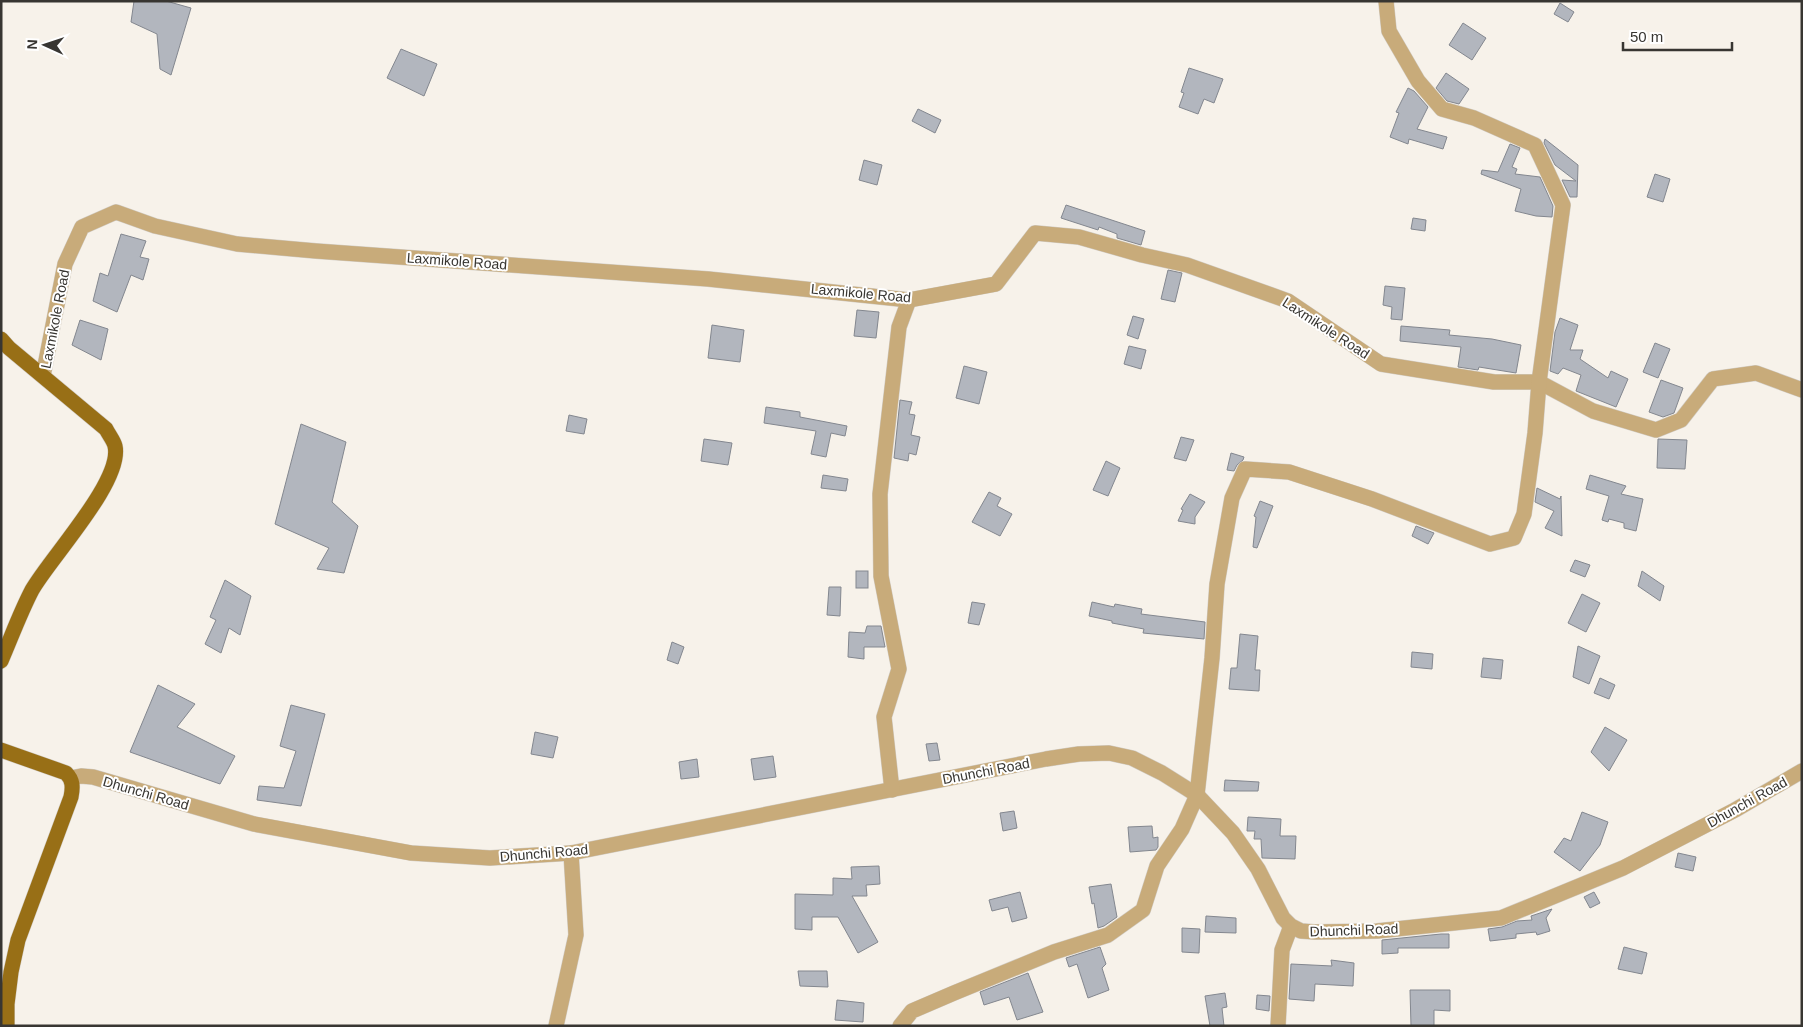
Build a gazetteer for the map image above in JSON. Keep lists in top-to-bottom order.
{
  "streets": {
    "street": ["Laxmikole Road", "Dhunchi Road"]
  },
  "scale_bar": "50 m",
  "north": "left"
}
